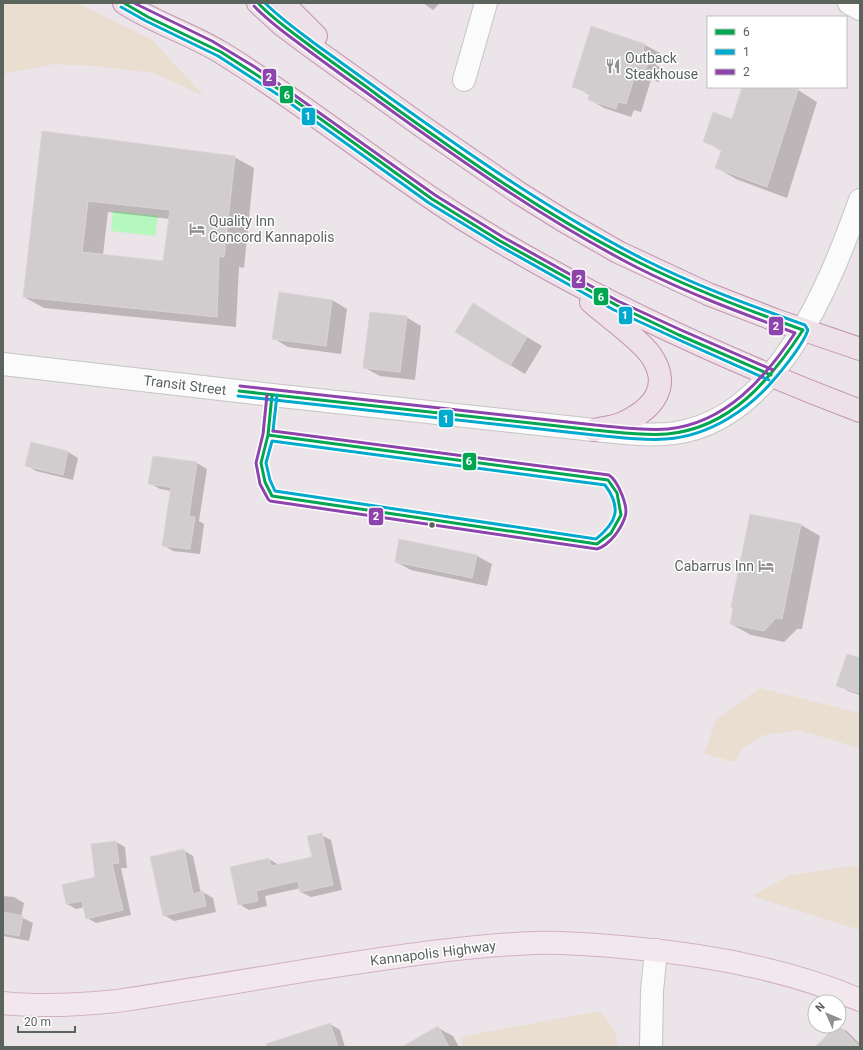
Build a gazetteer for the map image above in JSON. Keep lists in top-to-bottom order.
{
  "streets": {
    "main road": ["Kannapolis Highway"],
    "street": ["Transit Street"]
  },
  "places": {
    "restaurant": ["Outback Steakhouse"],
    "hotel": ["Quality Inn Concord Kannapolis", "Cabarrus Inn"]
  },
  "lines": ["transit line 6", "transit line 1", "transit line 2"],
  "legend": ["6", "1", "2"],
  "scale_bar": "20 m",
  "north": "top left"
}
